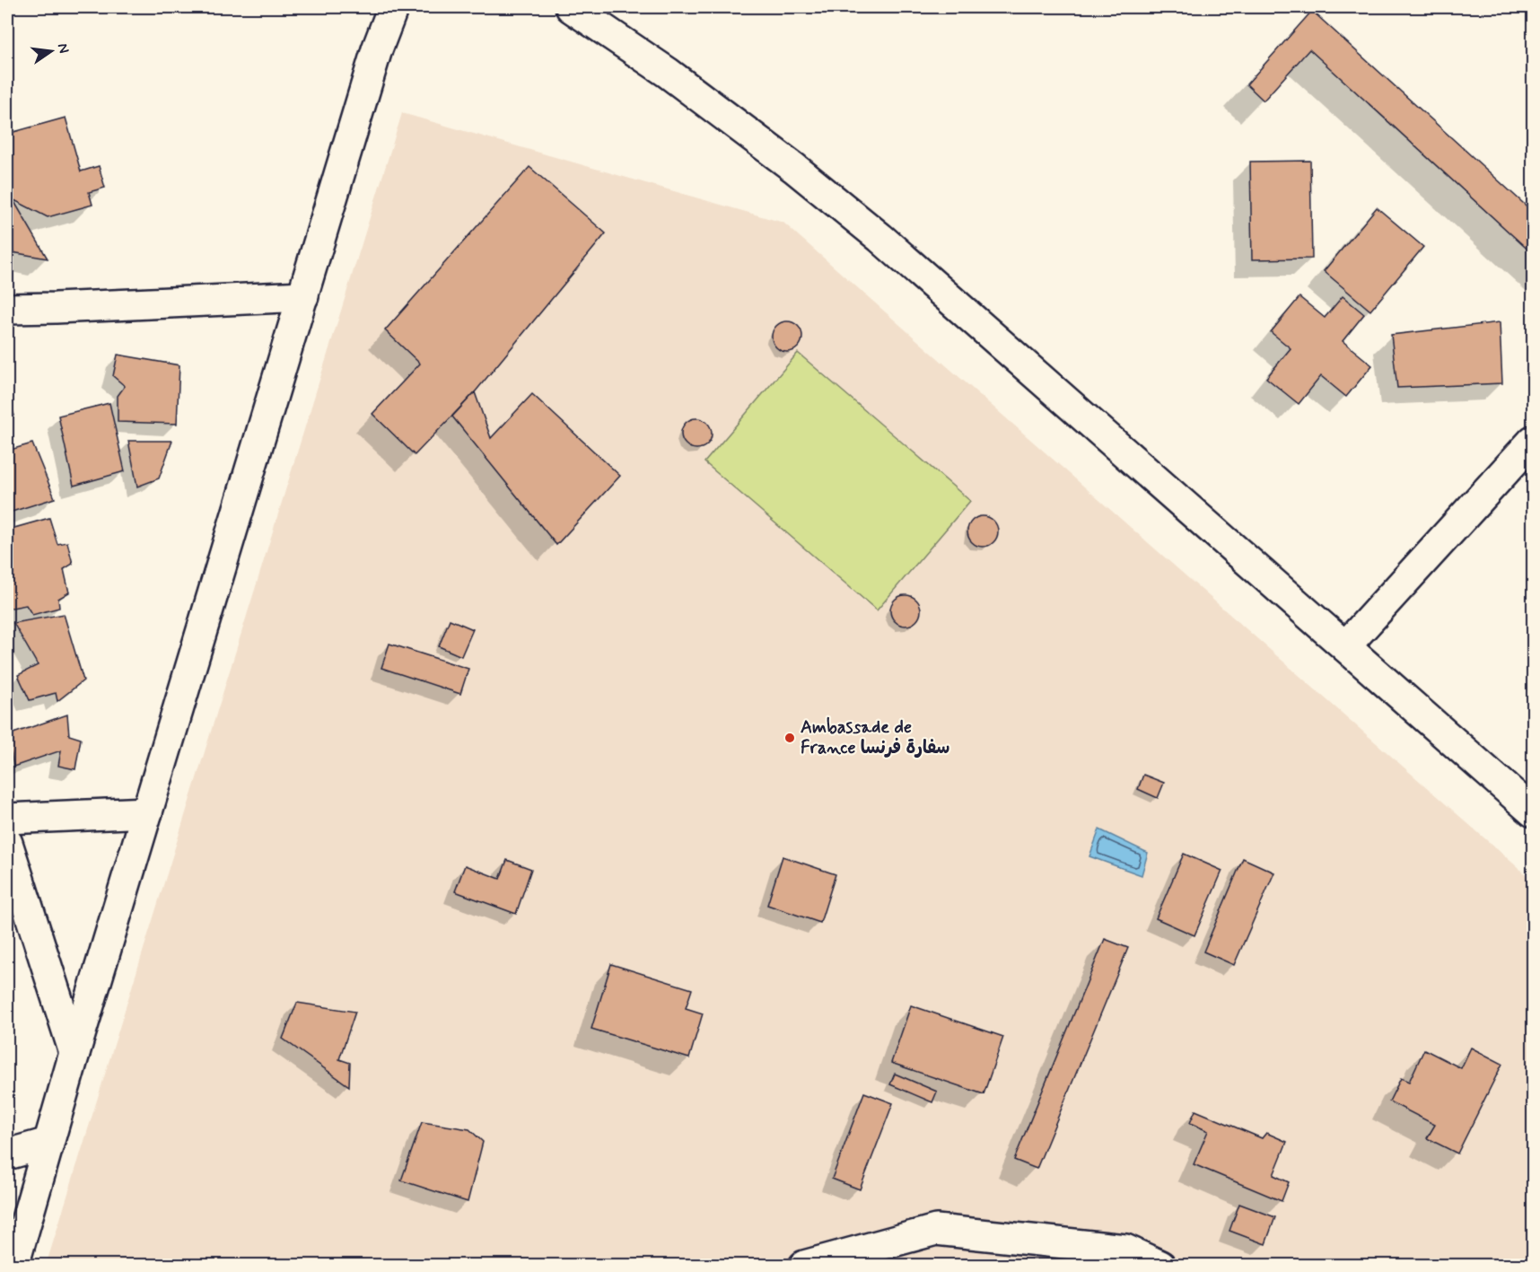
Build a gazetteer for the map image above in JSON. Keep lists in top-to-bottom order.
{
  "places": ["Ambassade de France سفارة فرنسا"],
  "north": "right"
}
